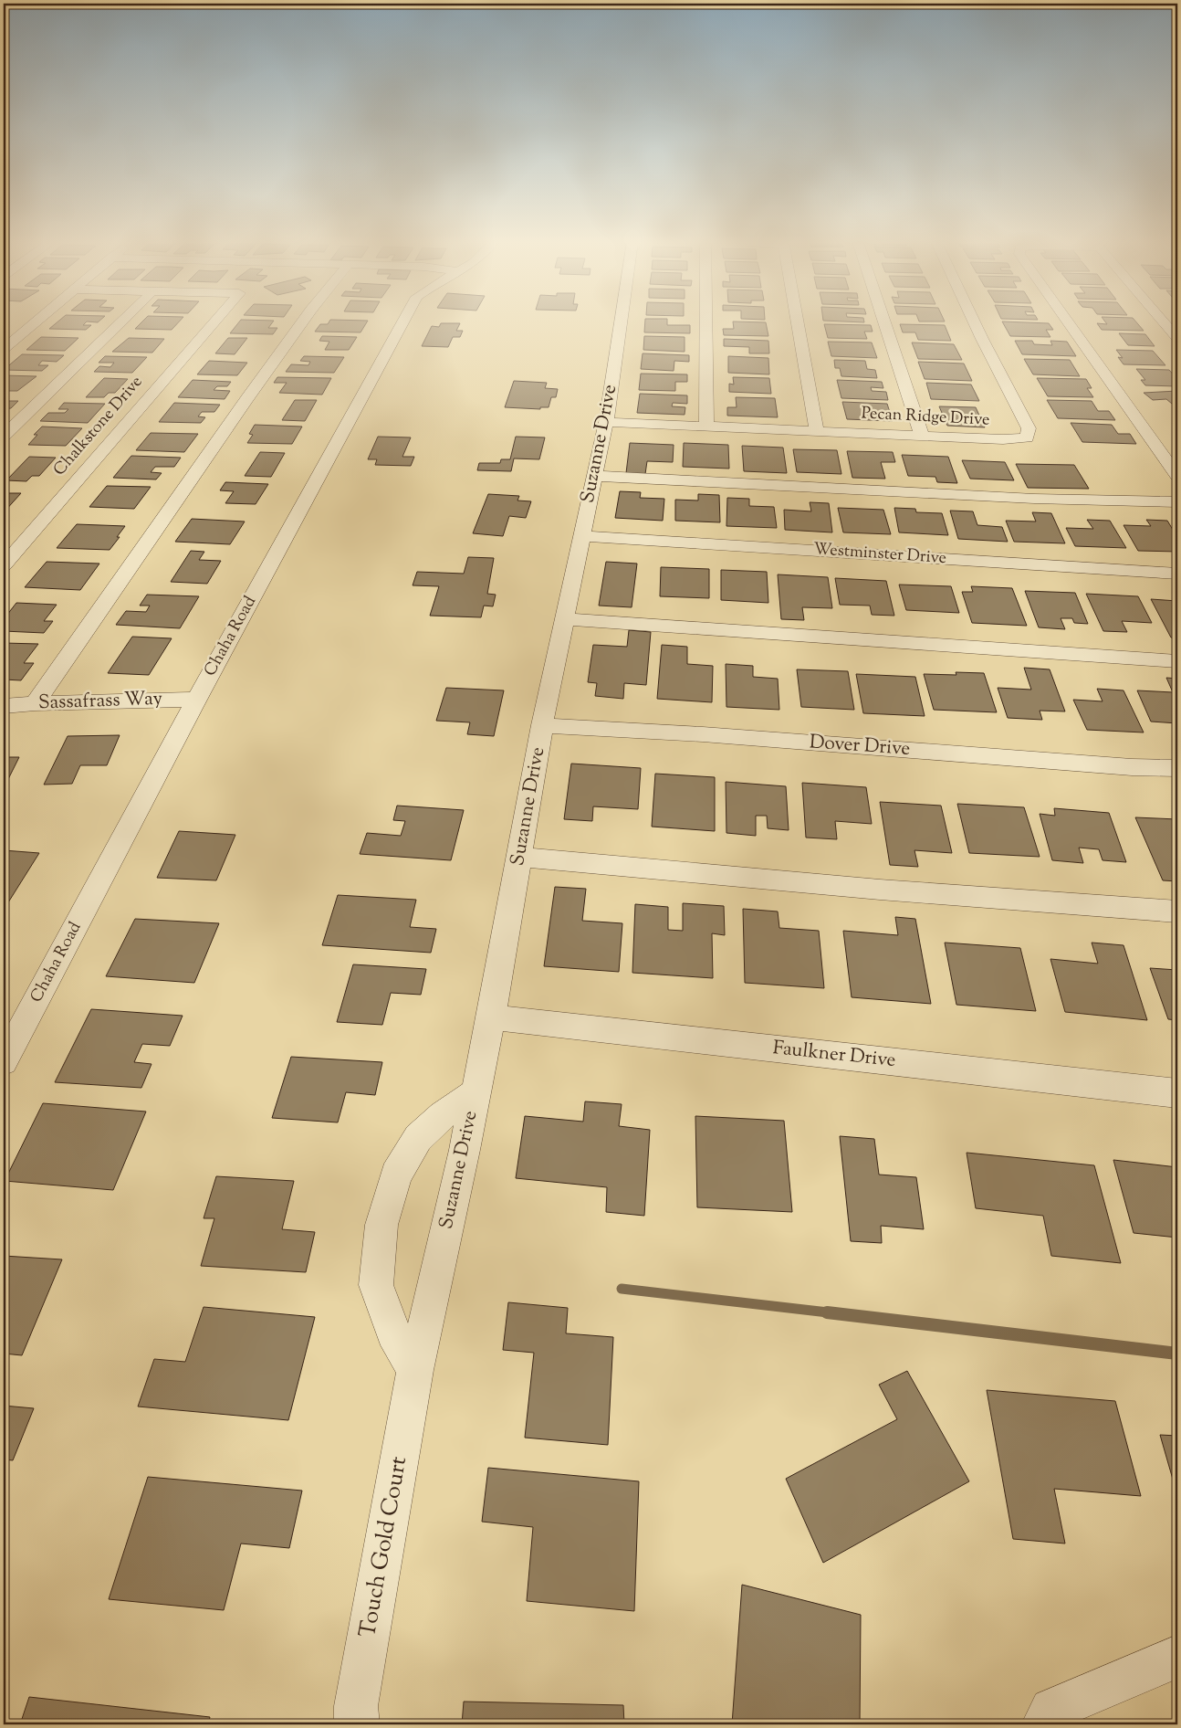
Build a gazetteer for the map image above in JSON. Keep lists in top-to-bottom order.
{
  "streets": {
    "street": [
      "Pecan Ridge Drive",
      "Chalkstone Drive",
      "Suzanne Drive",
      "Westminster Drive",
      "Chaha Road",
      "Sassafrass Way",
      "Dover Drive",
      "Faulkner Drive",
      "Touch Gold Court"
    ]
  },
  "crossings": [
    ["Pecan Ridge Drive", "Suzanne Drive"],
    ["Suzanne Drive", "Westminster Drive"],
    ["Suzanne Drive", "Dover Drive"],
    ["Suzanne Drive", "Faulkner Drive"],
    ["Suzanne Drive", "Touch Gold Court"],
    ["Chaha Road", "Sassafrass Way"]
  ]
}
